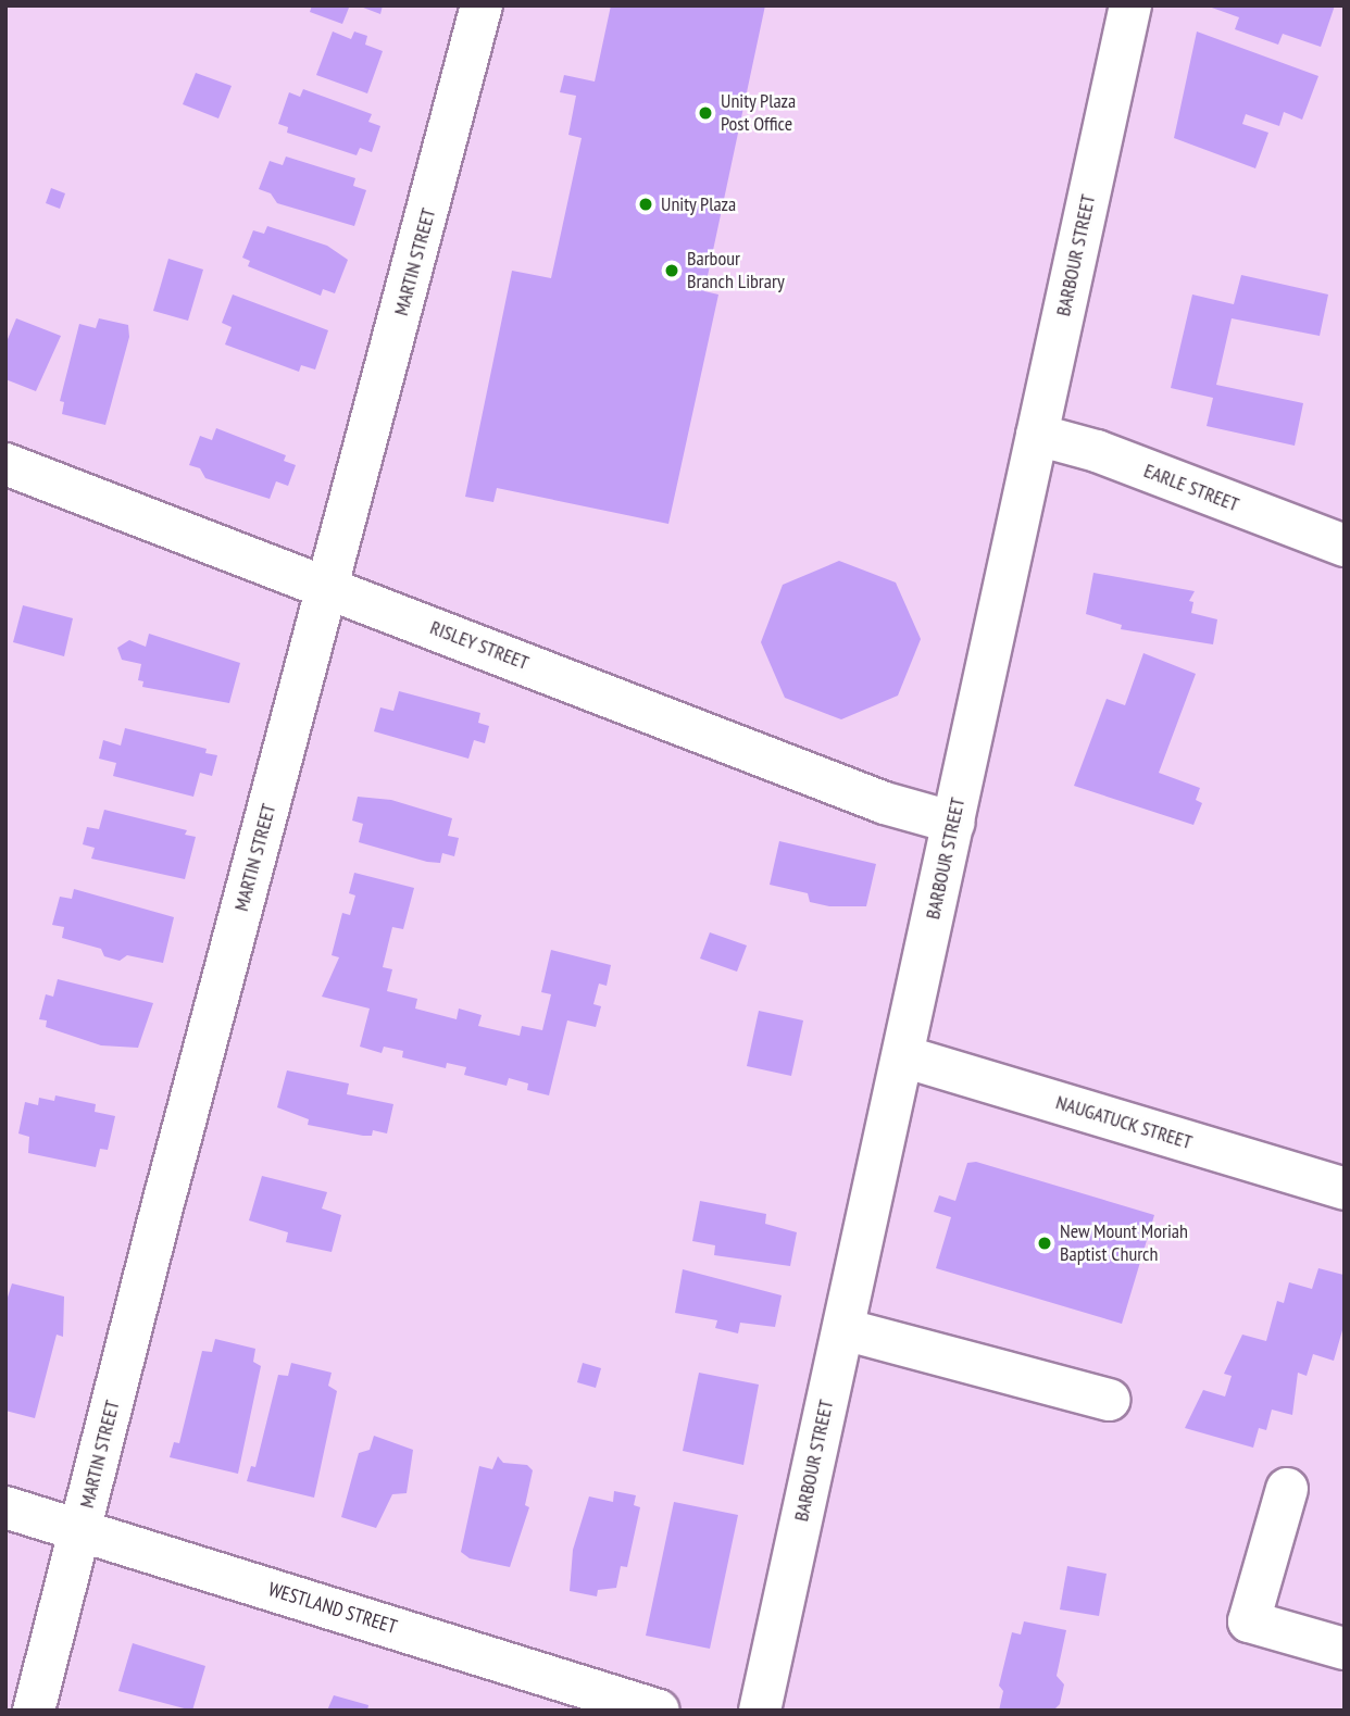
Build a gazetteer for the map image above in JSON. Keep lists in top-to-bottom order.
{
  "streets": {
    "street": [
      "BARBOUR STREET",
      "MARTIN STREET",
      "EARLE STREET",
      "RISLEY STREET",
      "NAUGATUCK STREET",
      "WESTLAND STREET"
    ]
  },
  "crossings": [
    ["BARBOUR STREET", "EARLE STREET"],
    ["BARBOUR STREET", "RISLEY STREET"],
    ["BARBOUR STREET", "NAUGATUCK STREET"],
    ["MARTIN STREET", "RISLEY STREET"],
    ["MARTIN STREET", "WESTLAND STREET"]
  ],
  "places": [
    "Unity Plaza Post Office",
    "Unity Plaza",
    "Barbour Branch Library",
    "New Mount Moriah Baptist Church"
  ]
}
